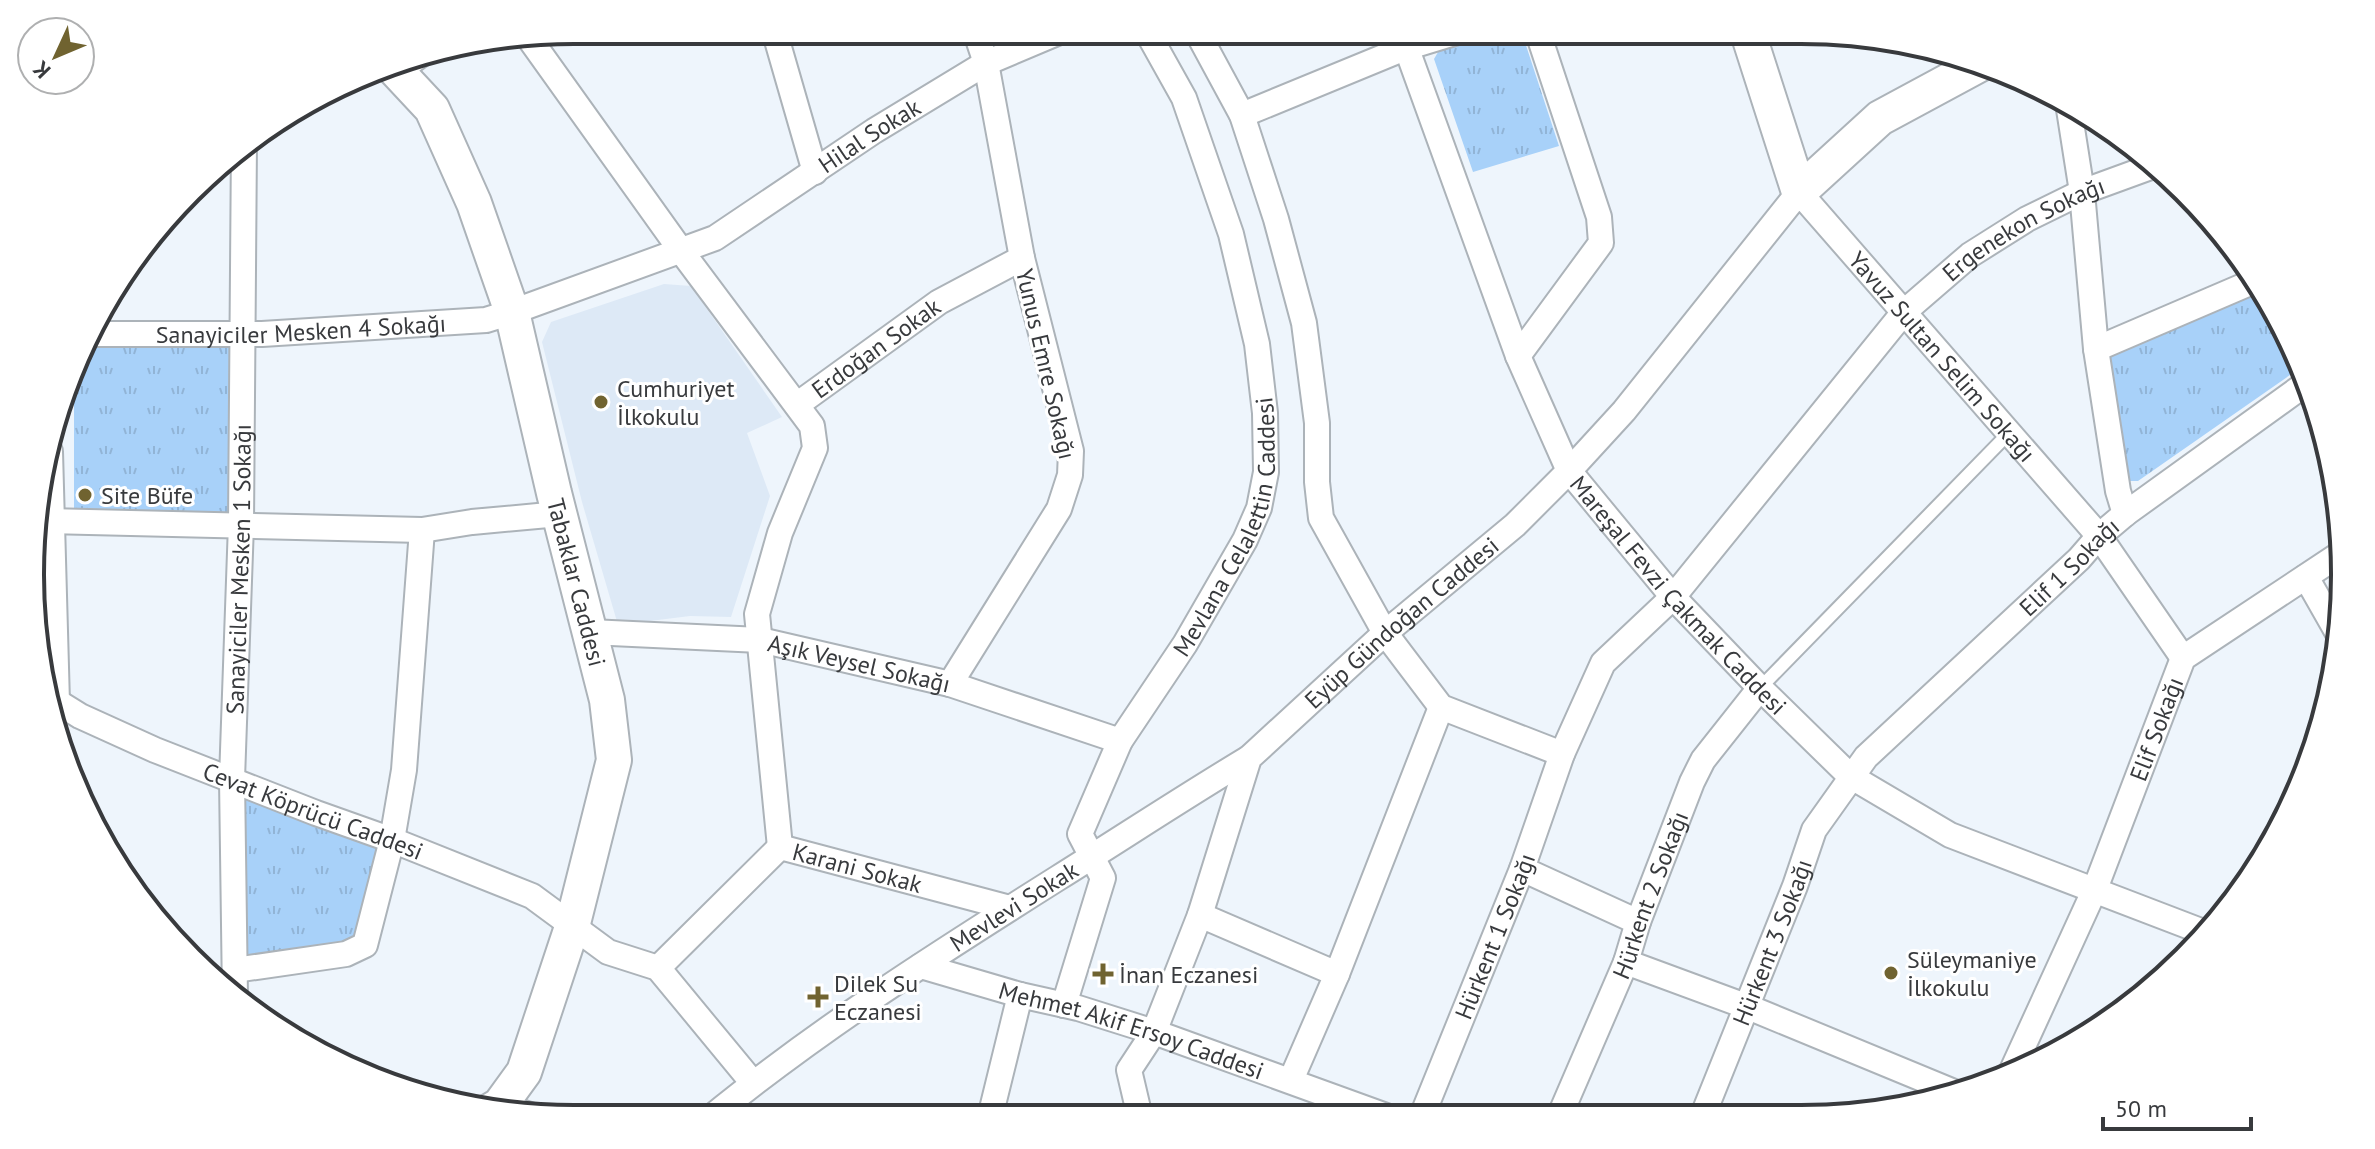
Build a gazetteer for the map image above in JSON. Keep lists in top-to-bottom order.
{
  "streets": {
    "street": [
      "Hilal Sokak",
      "Ergenekon Sokağı",
      "Sanayiciler Mesken 4 Sokağı",
      "Erdoğan Sokak",
      "Yavuz Sultan Selim Sokağı",
      "Yunus Emre Sokağı",
      "Mevlana Celalettin Caddesi",
      "Elif 1 Sokağı",
      "Sanayiciler Mesken 1 Sokağı",
      "Tabaklar Caddesi",
      "Mareşal Fevzi Çakmak Caddesi",
      "Eyüp Gündoğan Caddesi",
      "Aşık Veysel Sokağı",
      "Elif Sokağı",
      "Cevat Köprücü Caddesi",
      "Karani Sokak",
      "Hürkent 2 Sokağı",
      "Mevlevi Sokak",
      "Hürkent 1 Sokağı",
      "Hürkent 3 Sokağı",
      "Mehmet Akif Ersoy Caddesi"
    ]
  },
  "crossings": [
    ["Hilal Sokak", "Sanayiciler Mesken 4 Sokağı"],
    ["Hilal Sokak", "Yunus Emre Sokağı"],
    ["Hilal Sokak", "Tabaklar Caddesi"],
    ["Ergenekon Sokağı", "Yavuz Sultan Selim Sokağı"],
    ["Ergenekon Sokağı", "Mareşal Fevzi Çakmak Caddesi"],
    ["Ergenekon Sokağı", "Hürkent 1 Sokağı"],
    ["Sanayiciler Mesken 4 Sokağı", "Sanayiciler Mesken 1 Sokağı"],
    ["Sanayiciler Mesken 4 Sokağı", "Tabaklar Caddesi"],
    ["Erdoğan Sokak", "Yunus Emre Sokağı"],
    ["Erdoğan Sokak", "Aşık Veysel Sokağı"],
    ["Erdoğan Sokak", "Karani Sokak"],
    ["Yavuz Sultan Selim Sokağı", "Elif 1 Sokağı"],
    ["Yavuz Sultan Selim Sokağı", "Eyüp Gündoğan Caddesi"],
    ["Yavuz Sultan Selim Sokağı", "Elif Sokağı"],
    ["Yunus Emre Sokağı", "Aşık Veysel Sokağı"],
    ["Mevlana Celalettin Caddesi", "Aşık Veysel Sokağı"],
    ["Mevlana Celalettin Caddesi", "Mevlevi Sokak"],
    ["Mevlana Celalettin Caddesi", "Mehmet Akif Ersoy Caddesi"],
    ["Elif 1 Sokağı", "Mareşal Fevzi Çakmak Caddesi"],
    ["Elif 1 Sokağı", "Hürkent 3 Sokağı"],
    ["Sanayiciler Mesken 1 Sokağı", "Cevat Köprücü Caddesi"],
    ["Tabaklar Caddesi", "Aşık Veysel Sokağı"],
    ["Tabaklar Caddesi", "Cevat Köprücü Caddesi"],
    ["Mareşal Fevzi Çakmak Caddesi", "Eyüp Gündoğan Caddesi"],
    ["Mareşal Fevzi Çakmak Caddesi", "Elif Sokağı"],
    ["Mareşal Fevzi Çakmak Caddesi", "Hürkent 2 Sokağı"],
    ["Mareşal Fevzi Çakmak Caddesi", "Hürkent 1 Sokağı"],
    ["Mareşal Fevzi Çakmak Caddesi", "Hürkent 3 Sokağı"],
    ["Eyüp Gündoğan Caddesi", "Mevlevi Sokak"],
    ["Cevat Köprücü Caddesi", "Karani Sokak"],
    ["Karani Sokak", "Mevlevi Sokak"],
    ["Mevlevi Sokak", "Mehmet Akif Ersoy Caddesi"]
  ],
  "places": {
    "other": ["Cumhuriyet İlkokulu", "Site Büfe", "Süleymaniye İlkokulu"],
    "health": ["İnan Eczanesi", "Dilek Su Eczanesi"]
  },
  "scale_bar": "50 m",
  "north": "bottom left"
}
